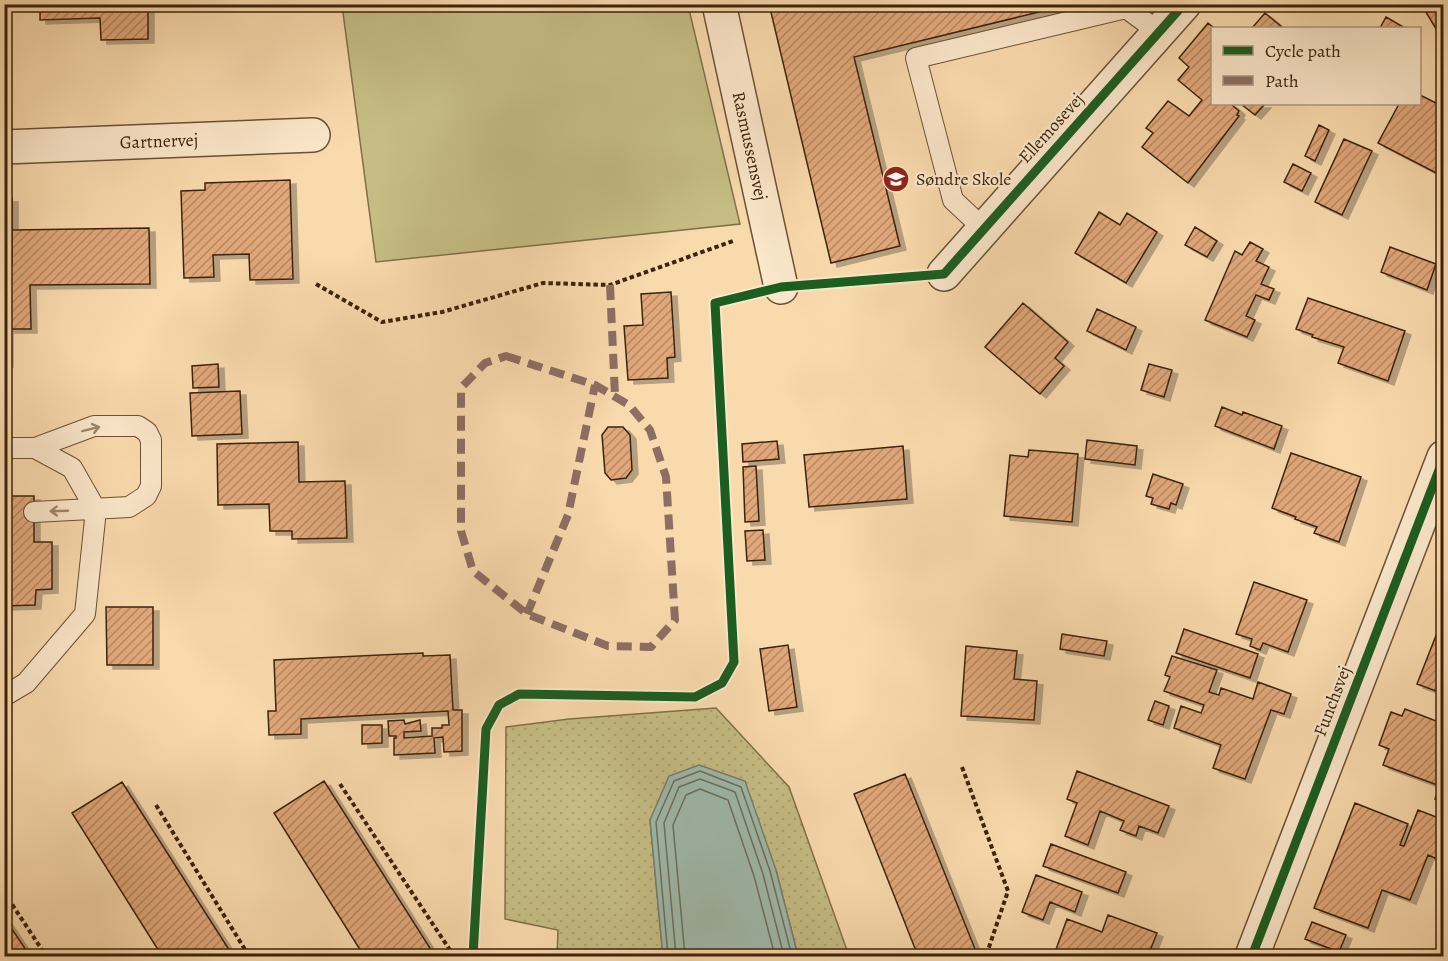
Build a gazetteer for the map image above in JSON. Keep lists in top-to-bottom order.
{
  "streets": {
    "street": [
      "Ellemosevej",
      "Gartnervej",
      "Rasmussensvej",
      "Funchsvej"
    ]
  },
  "places": {
    "school or university": ["Søndre Skole"]
  },
  "legend": ["Cycle path", "Path"]
}
